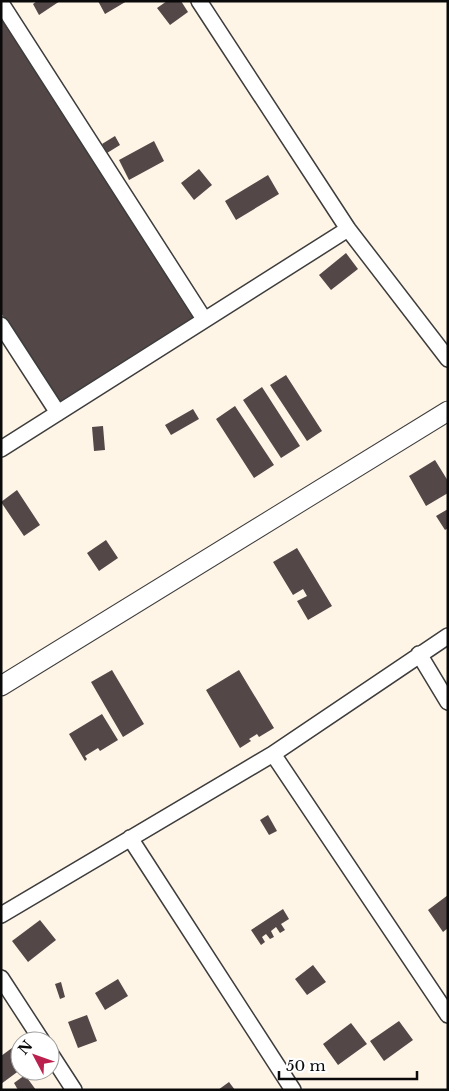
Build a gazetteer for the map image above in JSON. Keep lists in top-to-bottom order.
{
  "scale_bar": "50 m",
  "north": "top left"
}
